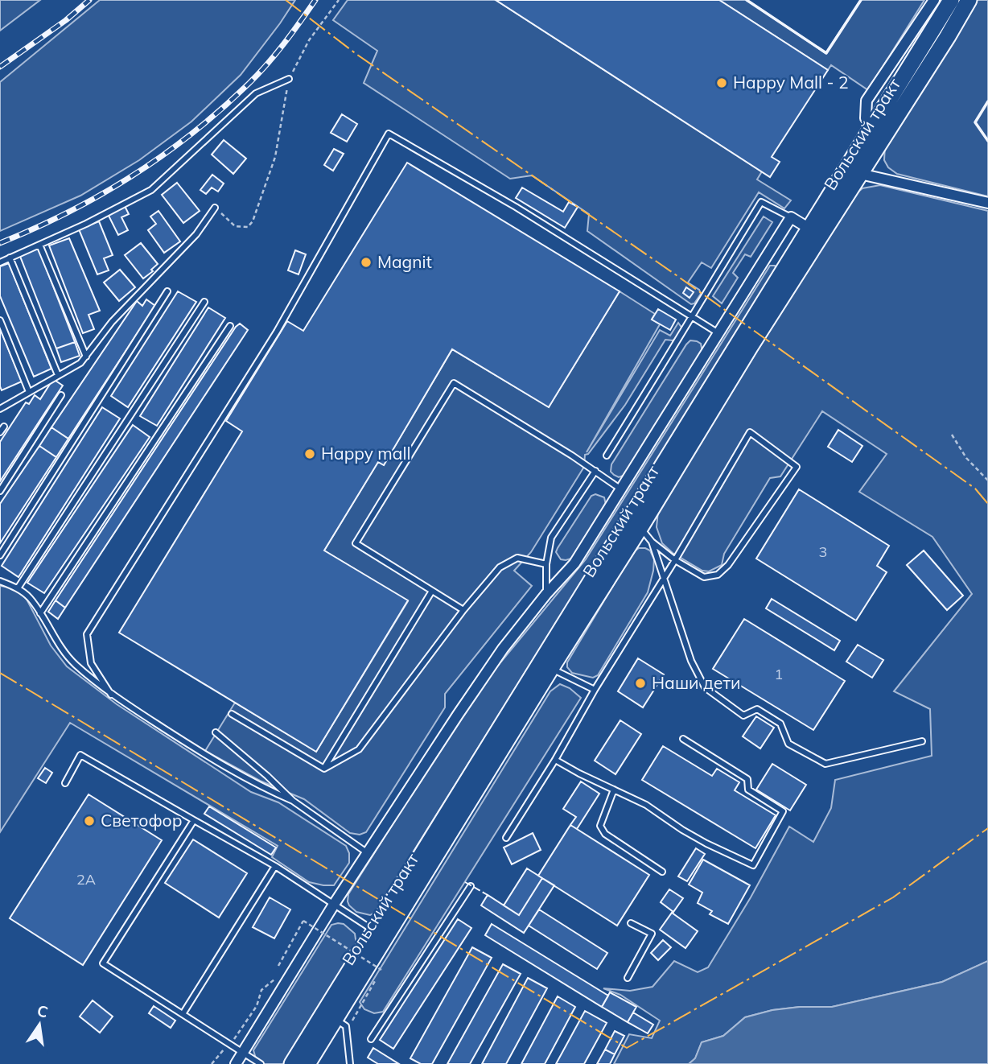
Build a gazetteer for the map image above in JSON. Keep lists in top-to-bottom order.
{
  "streets": {
    "main road": ["Вольский тракт"]
  },
  "places": [
    "Happy Mall - 2",
    "Magnit",
    "Happy mall",
    "Наши дети",
    "Светофор"
  ],
  "house_numbers": ["3", "1", "2А"],
  "north": "top"
}
